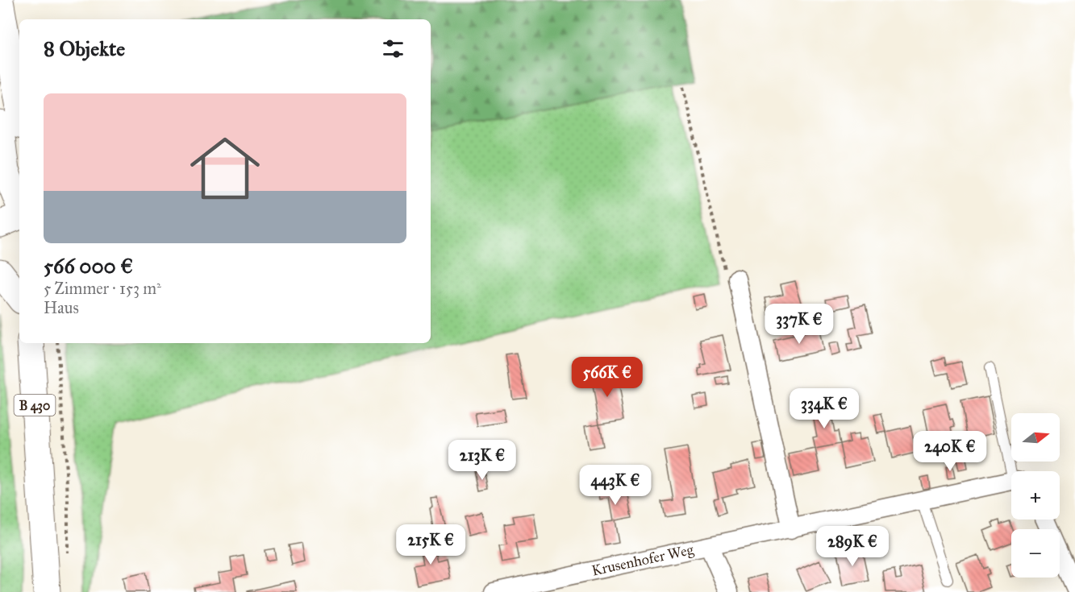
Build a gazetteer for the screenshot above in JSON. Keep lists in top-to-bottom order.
{
  "streets": {
    "main road": ["B 430"],
    "street": ["Krusenhofer Weg"]
  },
  "north": "right",
  "page": {
    "heading": "8 Objekte",
    "list": [
      {
        "name": "566 000 €",
        "note": "5 Zimmer · 153 m² · Haus"
      }
    ],
    "price": [
      "337K €",
      "566K €",
      "334K €",
      "240K €",
      "213K €",
      "443K €",
      "215K €",
      "289K €"
    ],
    "map_buttons": ["+", "−"]
  }
}
